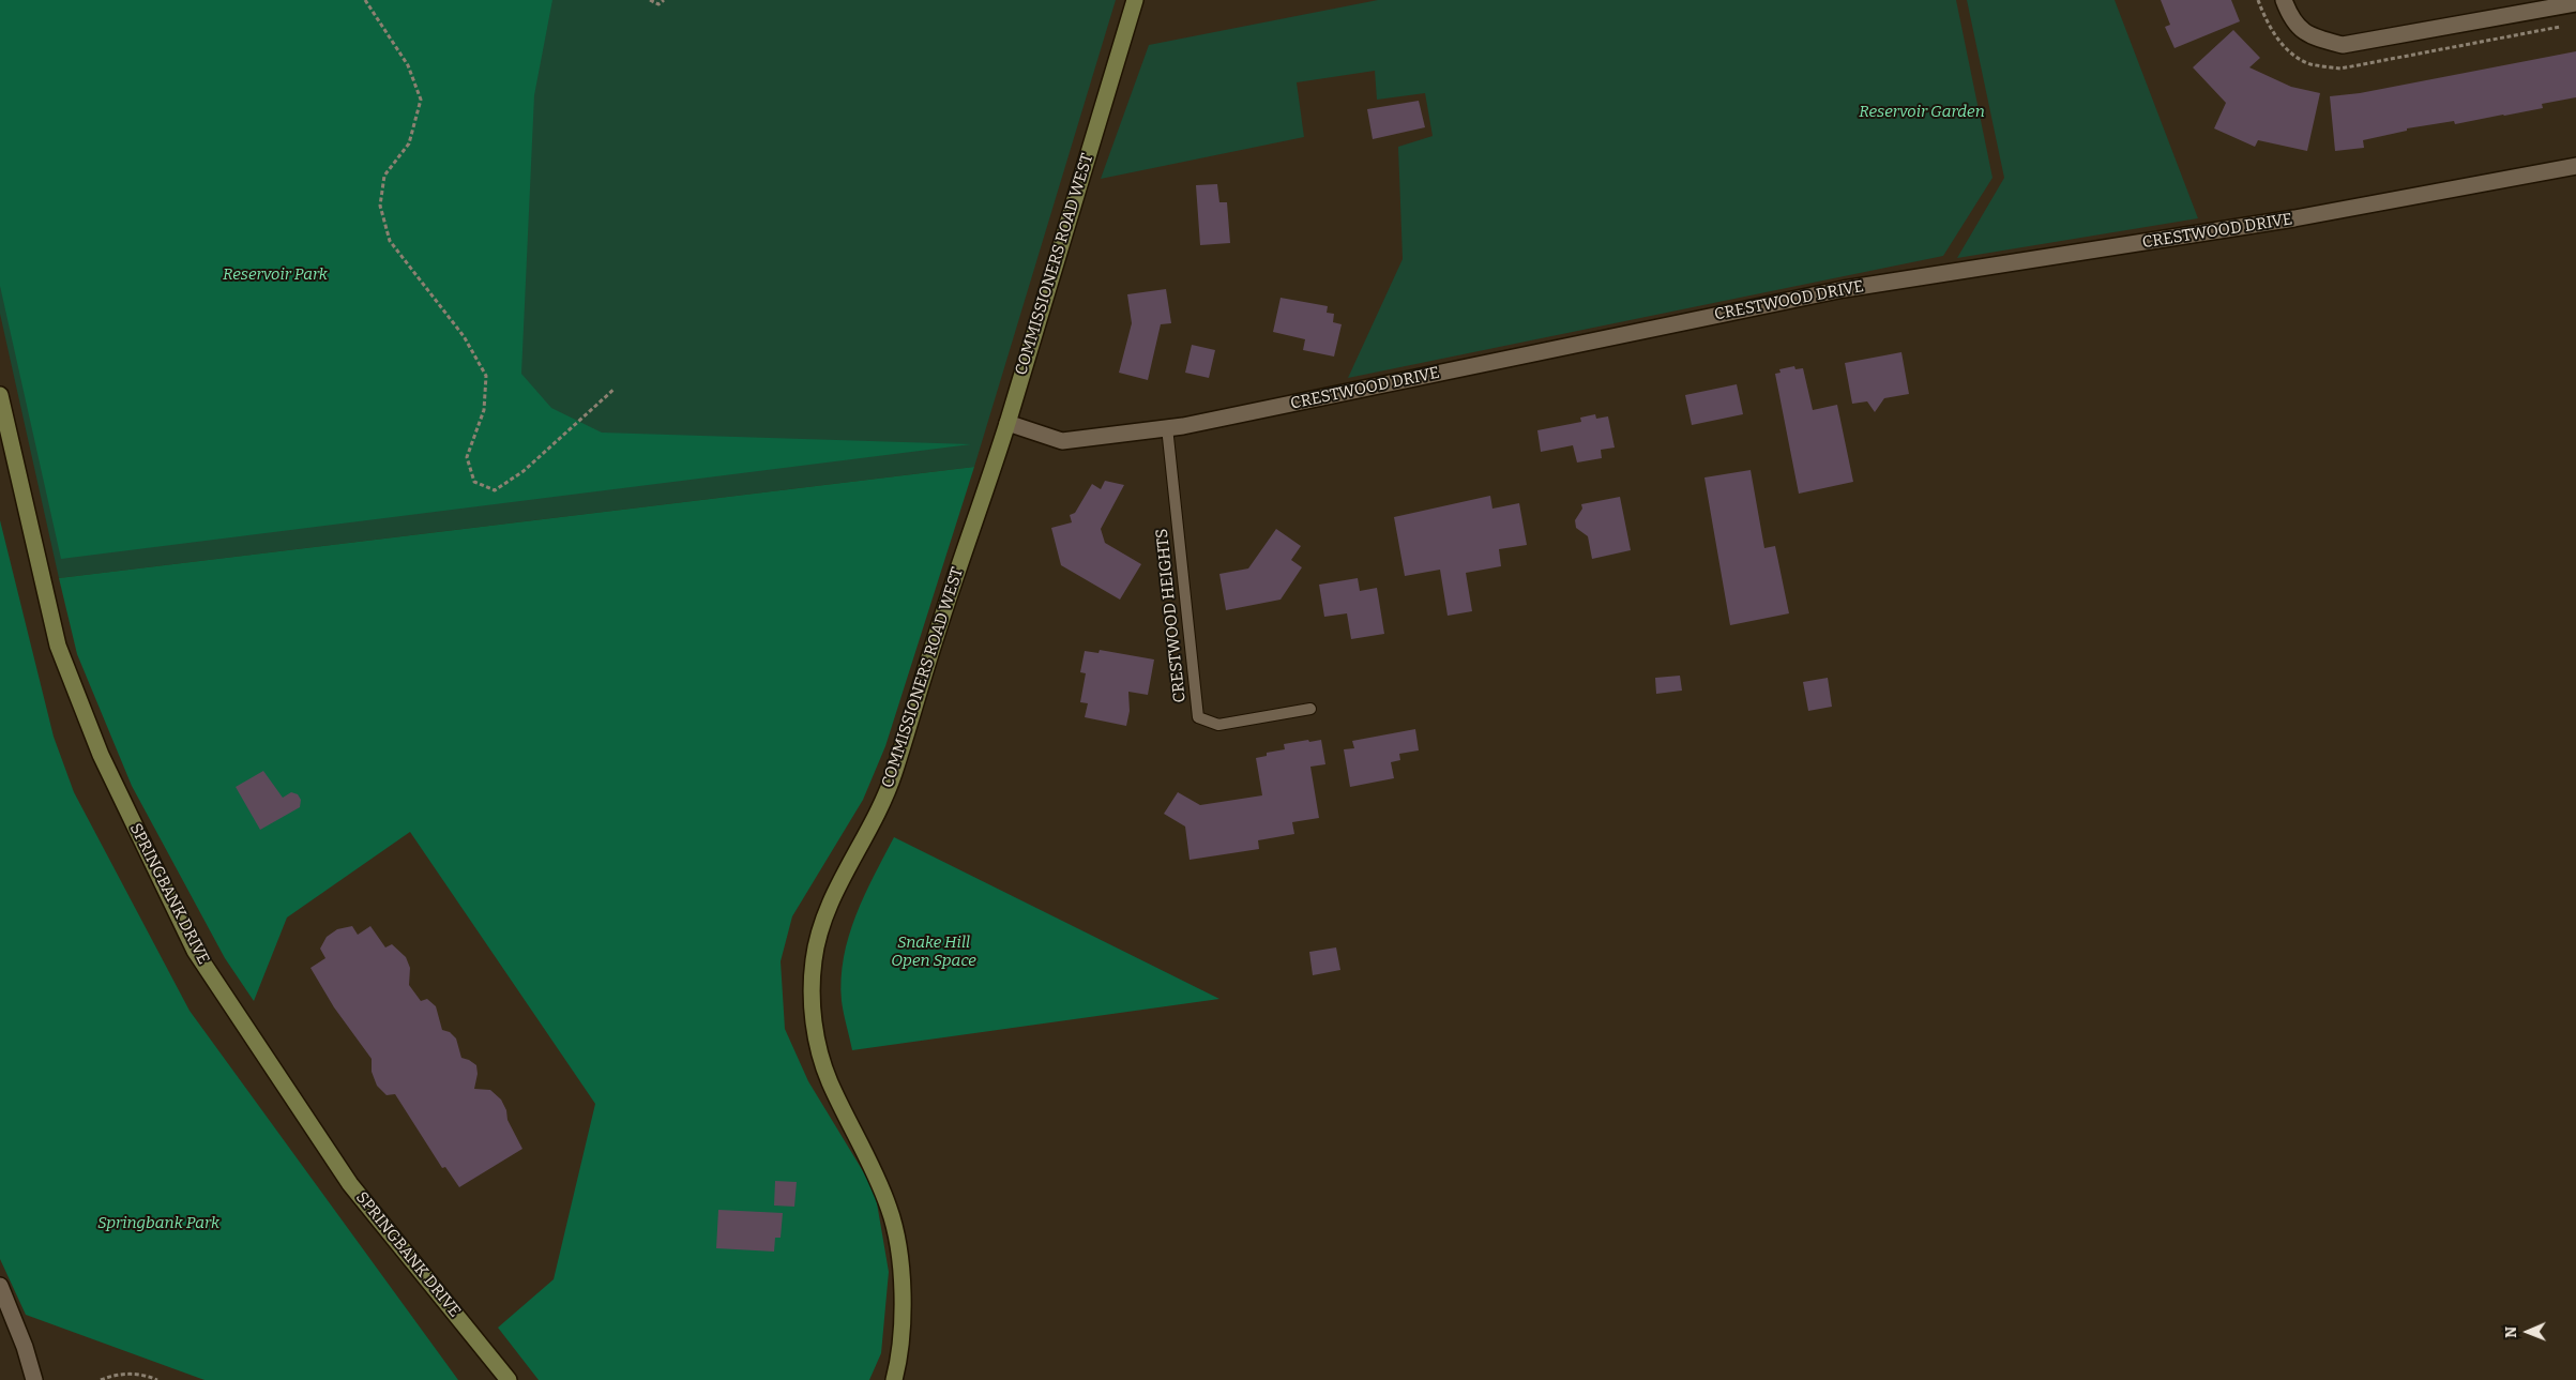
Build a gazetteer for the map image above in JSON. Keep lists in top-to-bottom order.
{
  "streets": {
    "main road": ["COMMISSIONERS ROAD WEST", "SPRINGBANK DRIVE"],
    "street": ["CRESTWOOD DRIVE"],
    "lane": ["CRESTWOOD HEIGHTS"]
  },
  "crossings": [
    ["CRESTWOOD DRIVE", "COMMISSIONERS ROAD WEST"],
    ["CRESTWOOD DRIVE", "CRESTWOOD HEIGHTS"]
  ],
  "parks": [
    "Reservoir Garden",
    "Reservoir Park",
    "Snake Hill Open Space",
    "Springbank Park"
  ],
  "north": "left"
}
